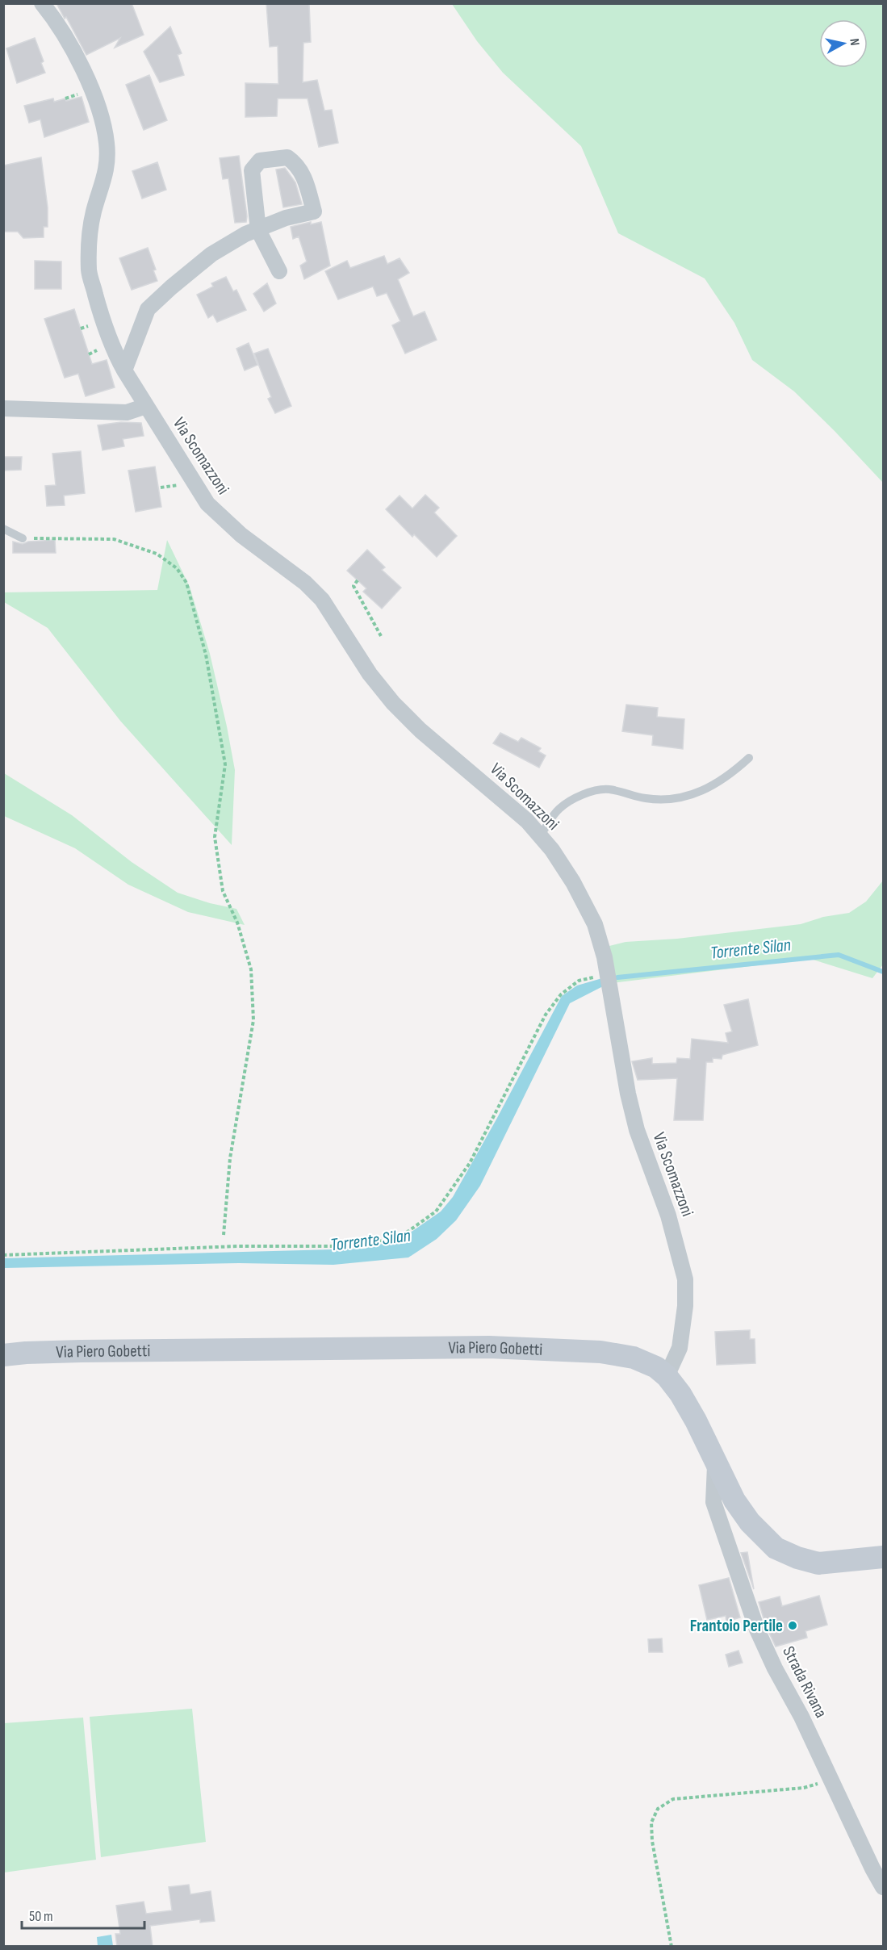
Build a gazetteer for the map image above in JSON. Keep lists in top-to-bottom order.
{
  "streets": {
    "street": ["Via Scomazzoni", "Via Piero Gobetti", "Strada Rivana"]
  },
  "crossings": [
    ["Via Scomazzoni", "Via Piero Gobetti"],
    ["Via Piero Gobetti", "Strada Rivana"]
  ],
  "water": ["Torrente Silan"],
  "places": ["Frantoio Pertile"],
  "scale_bar": "50 m",
  "north": "right"
}
